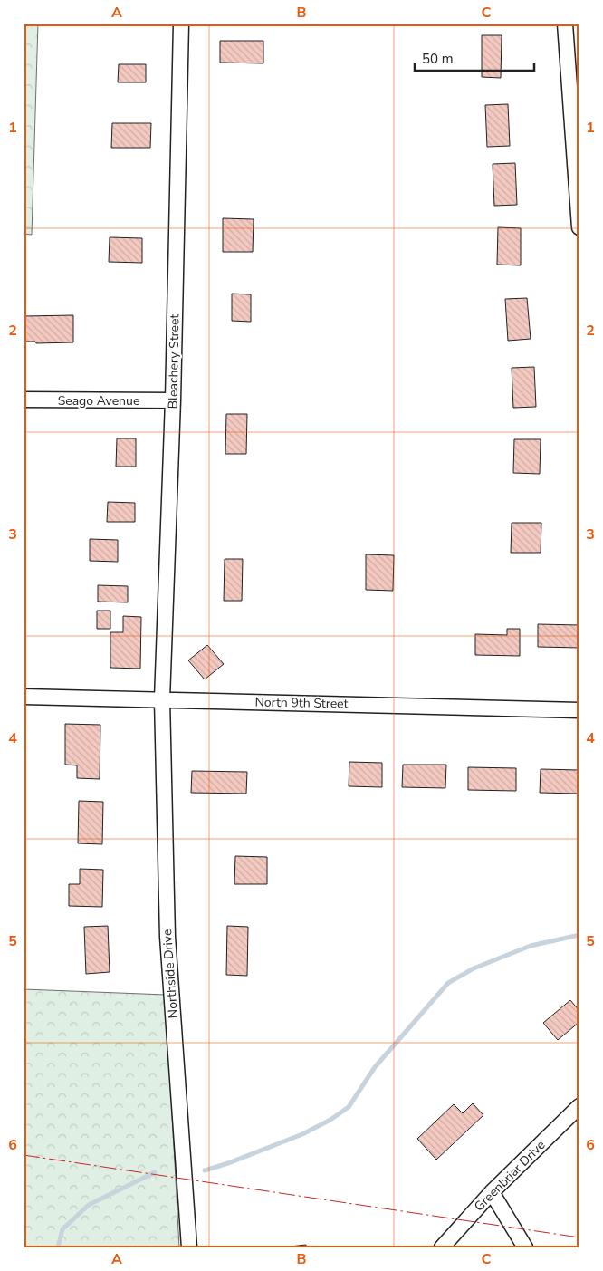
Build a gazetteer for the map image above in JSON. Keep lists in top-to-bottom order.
{
  "streets": {
    "street": [
      "Bleachery Street",
      "Seago Avenue",
      "North 9th Street",
      "Northside Drive",
      "Greenbriar Drive"
    ]
  },
  "crossings": [
    ["Bleachery Street", "Seago Avenue"],
    ["Bleachery Street", "North 9th Street"],
    ["Bleachery Street", "Northside Drive"],
    ["North 9th Street", "Northside Drive"]
  ],
  "scale_bar": "50 m",
  "grid": {
    "columns": ["A", "B", "C"],
    "rows": [
      "1",
      "2",
      "3",
      "4",
      "5",
      "6"
    ]
  }
}
